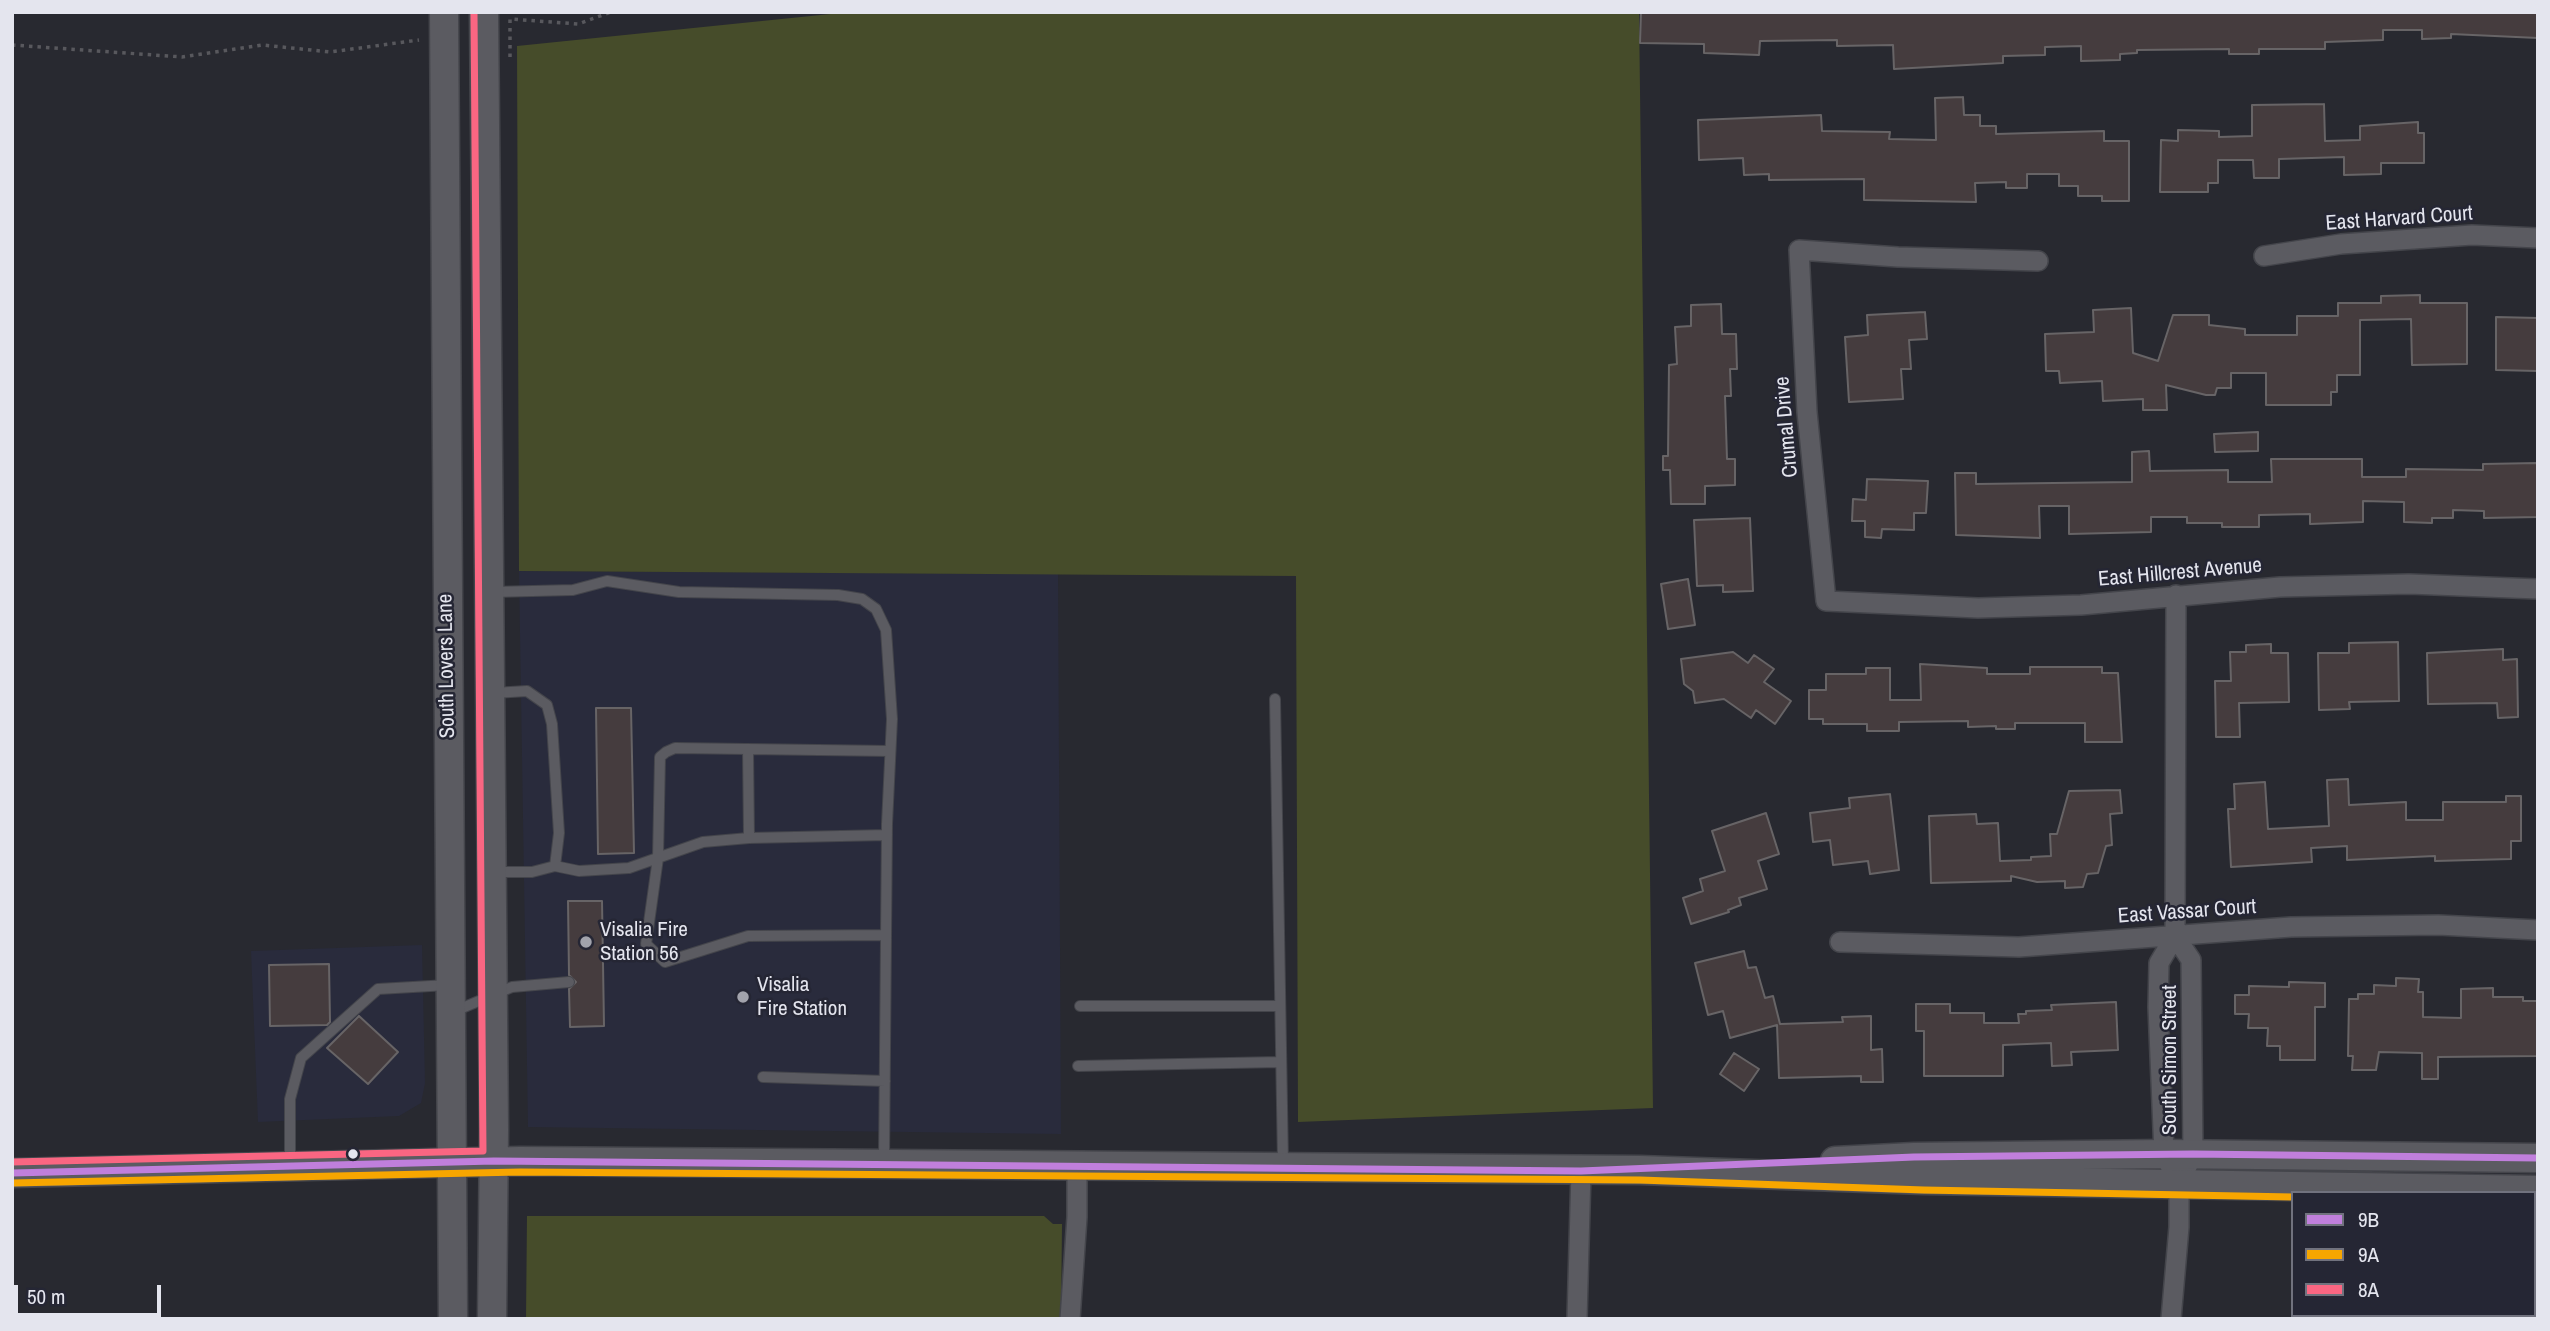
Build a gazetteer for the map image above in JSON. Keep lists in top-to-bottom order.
{
  "streets": {
    "main road": ["South Lovers Lane"],
    "street": [
      "East Harvard Court",
      "Crumal Drive",
      "East Hillcrest Avenue",
      "East Vassar Court",
      "South Simon Street"
    ]
  },
  "crossings": [
    ["Crumal Drive", "East Hillcrest Avenue"],
    ["East Hillcrest Avenue", "South Simon Street"],
    ["East Vassar Court", "South Simon Street"]
  ],
  "places": ["Visalia Fire Station 56", "Visalia Fire Station"],
  "lines": ["transit line 8A", "transit line 9B", "transit line 9A"],
  "legend": ["9B", "9A", "8A"],
  "scale_bar": "50 m"
}
